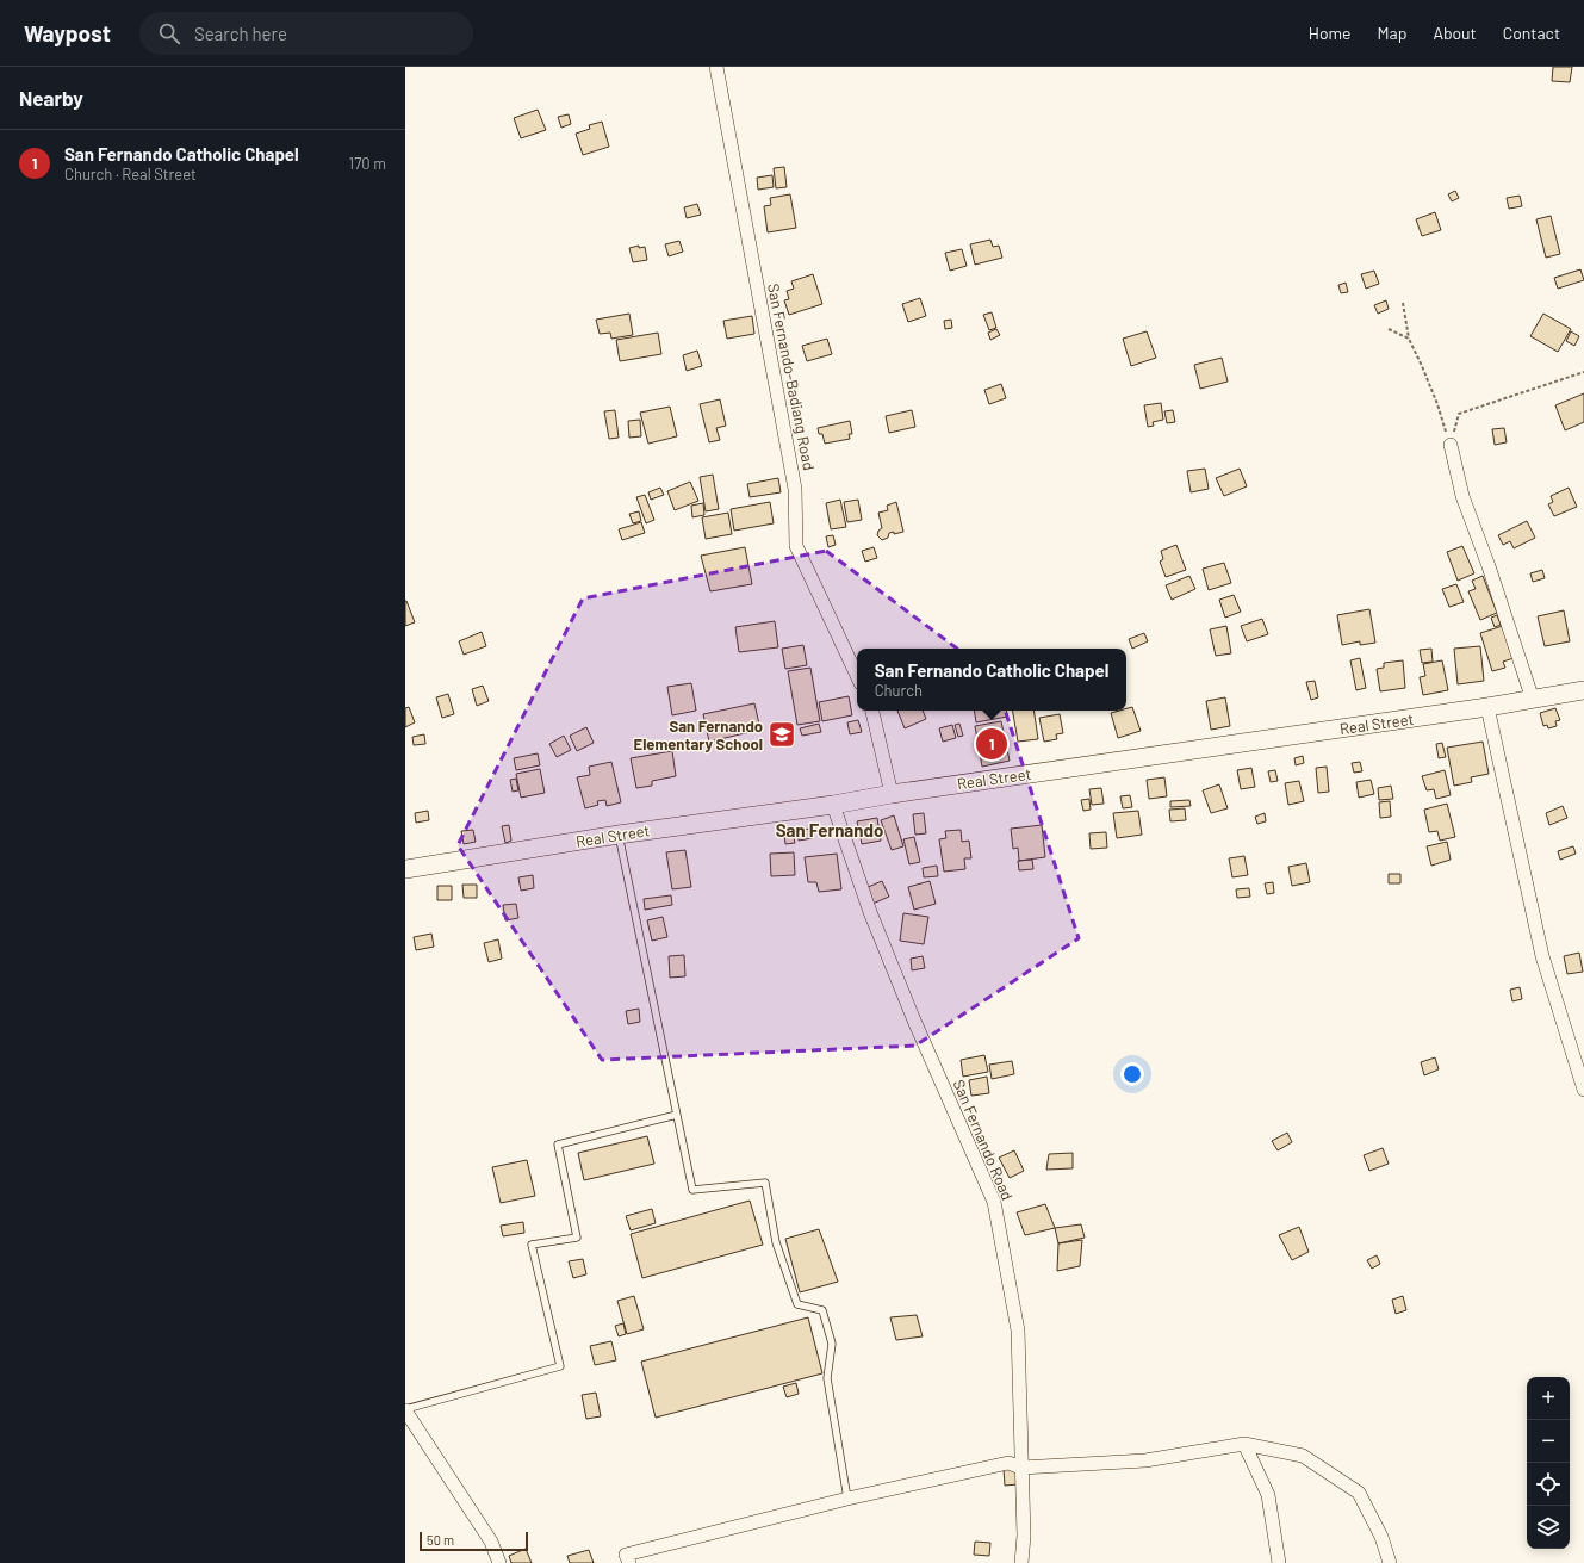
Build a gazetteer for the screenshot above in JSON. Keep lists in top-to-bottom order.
{
  "streets": {
    "main road": ["Real Street"],
    "street": ["San Fernando-Badiang Road", "San Fernando Road"]
  },
  "crossings": [
    ["Real Street", "San Fernando Road"]
  ],
  "districts": ["San Fernando"],
  "places": {
    "school or university": ["San Fernando Elementary School"]
  },
  "scale_bar": "50 m",
  "page": {
    "header": "Waypost",
    "search": "Search here",
    "nav": [
      "Home",
      "Map",
      "About",
      "Contact"
    ],
    "heading": "Nearby",
    "list": [
      {
        "mark": "1",
        "name": "San Fernando Catholic Chapel",
        "note": "Church · Real Street",
        "value": "170 m"
      }
    ],
    "popup": ["San Fernando Catholic Chapel", "Church"],
    "pins": "1",
    "map_buttons": ["+", "−"],
    "scale": "50 m"
  }
}
